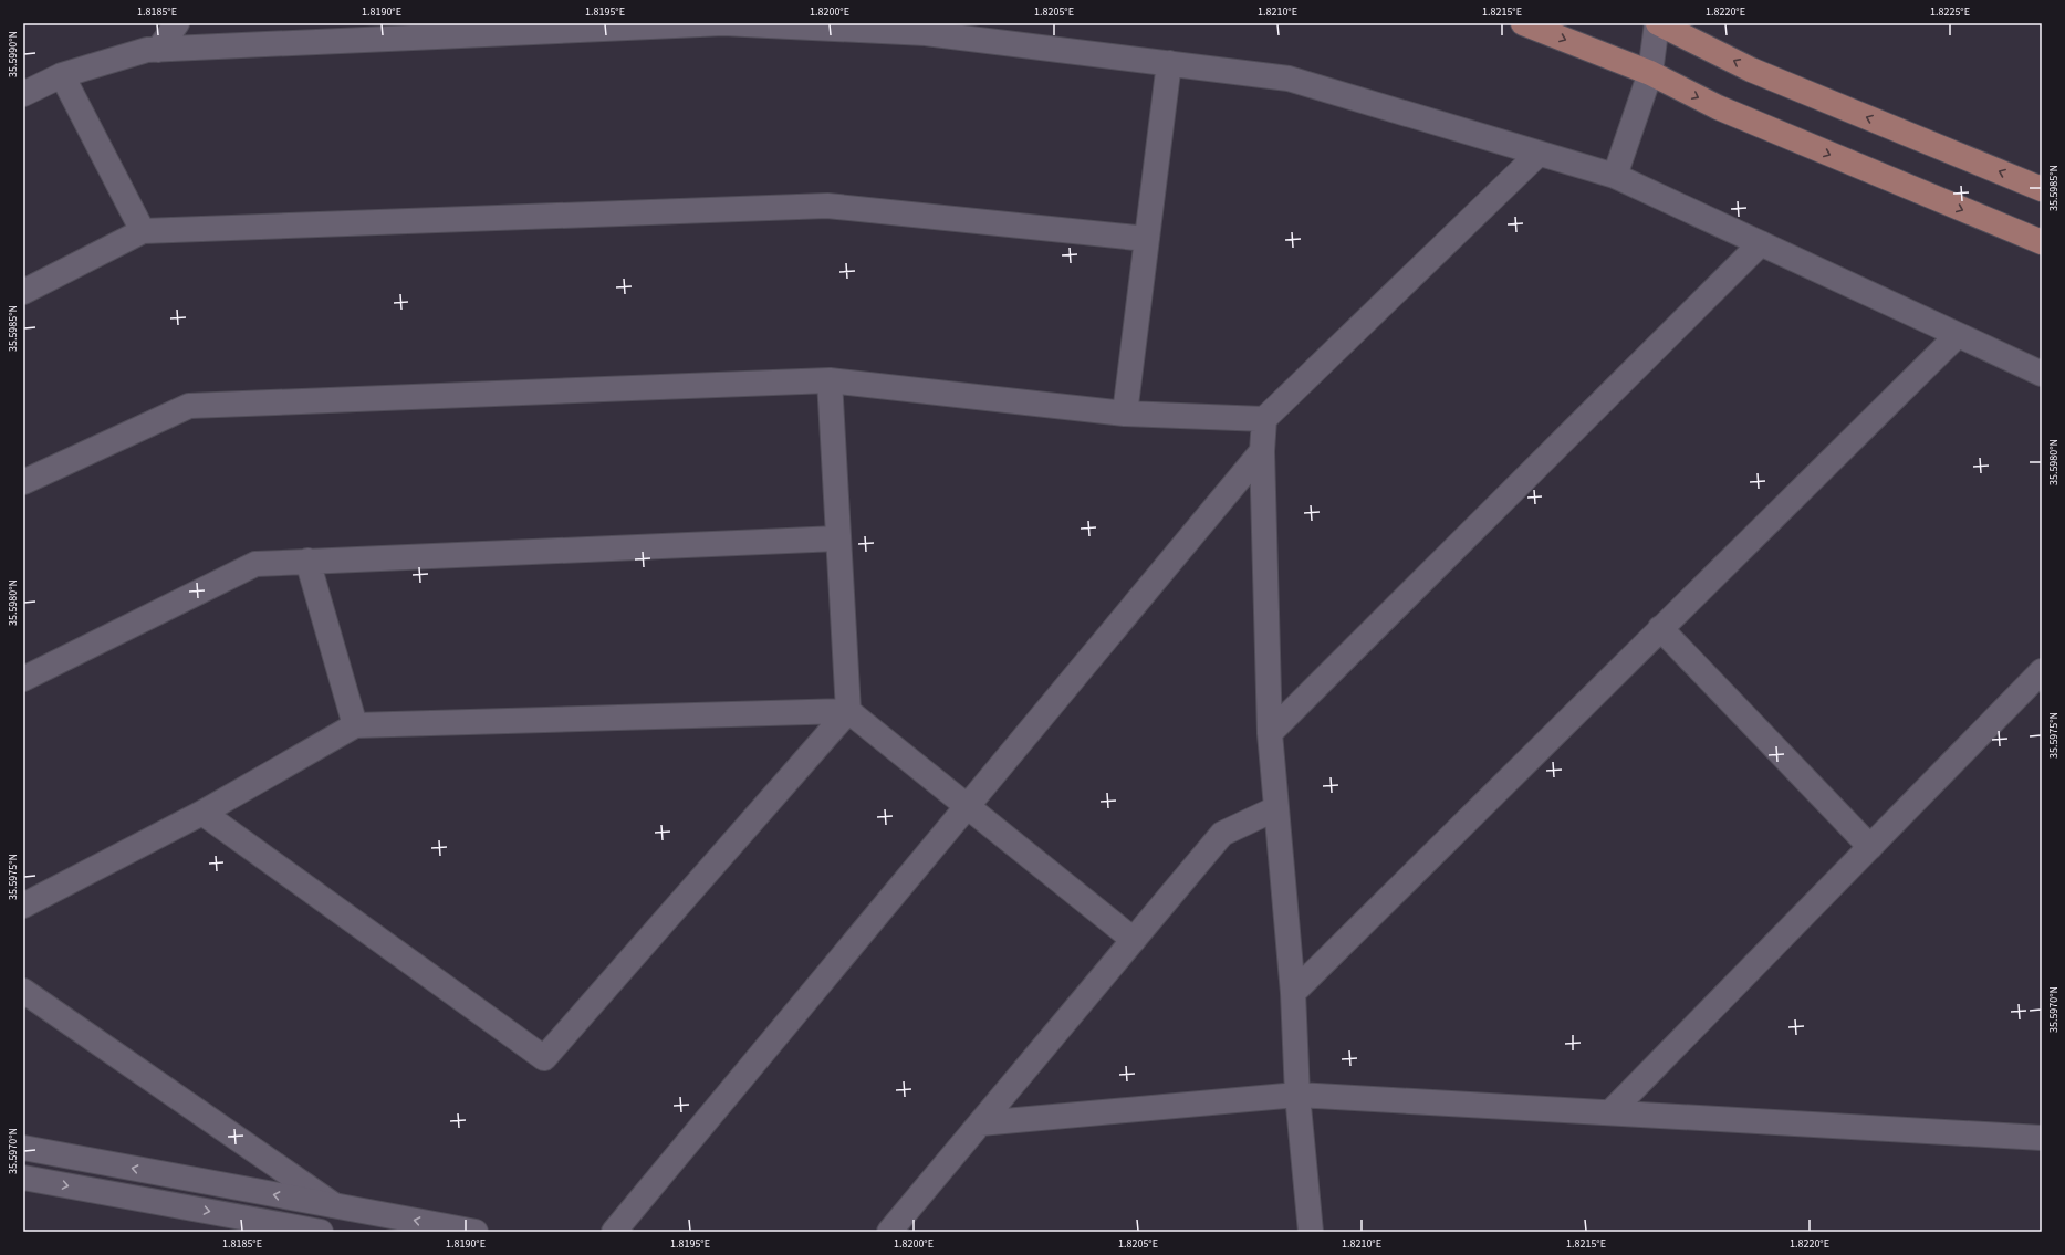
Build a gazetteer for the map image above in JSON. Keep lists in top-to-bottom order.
{
  "coordinates": [
    "1.8185°E",
    "1.8190°E",
    "1.8195°E",
    "1.8200°E",
    "1.8205°E",
    "1.8210°E",
    "1.8215°E",
    "1.8220°E",
    "1.8225°E",
    "35.5990°N",
    "35.5985°N",
    "35.5980°N",
    "35.5975°N",
    "35.5970°N"
  ]
}
